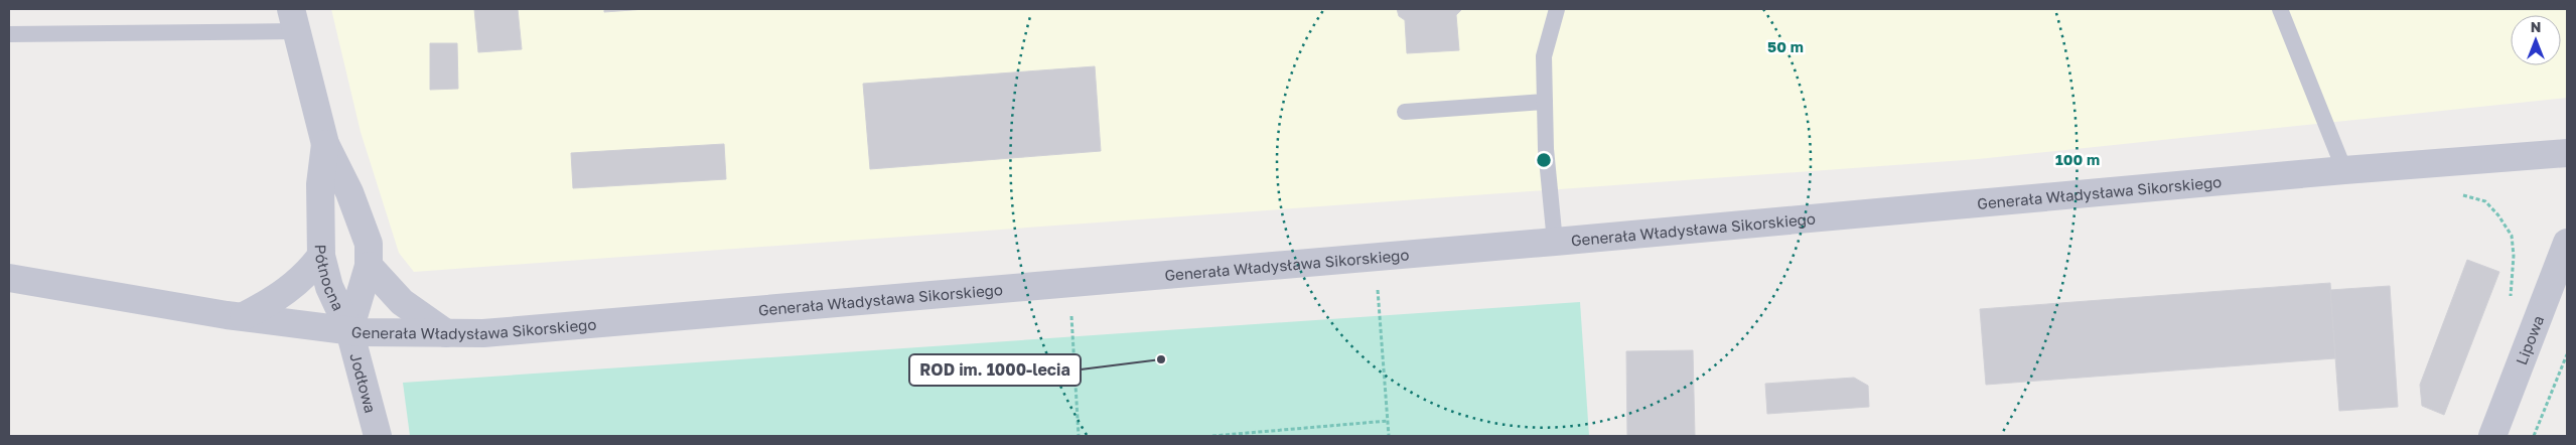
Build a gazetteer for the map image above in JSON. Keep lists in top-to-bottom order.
{
  "streets": {
    "street": [
      "Generała Władysława Sikorskiego",
      "Północna",
      "Lipowa",
      "Jodłowa"
    ]
  },
  "crossings": [
    ["Generała Władysława Sikorskiego", "Północna"],
    ["Generała Władysława Sikorskiego", "Jodłowa"],
    ["Północna", "Jodłowa"]
  ],
  "places": ["ROD im. 1000-lecia"],
  "north": "top",
  "rings": ["50 m", "100 m"]
}
